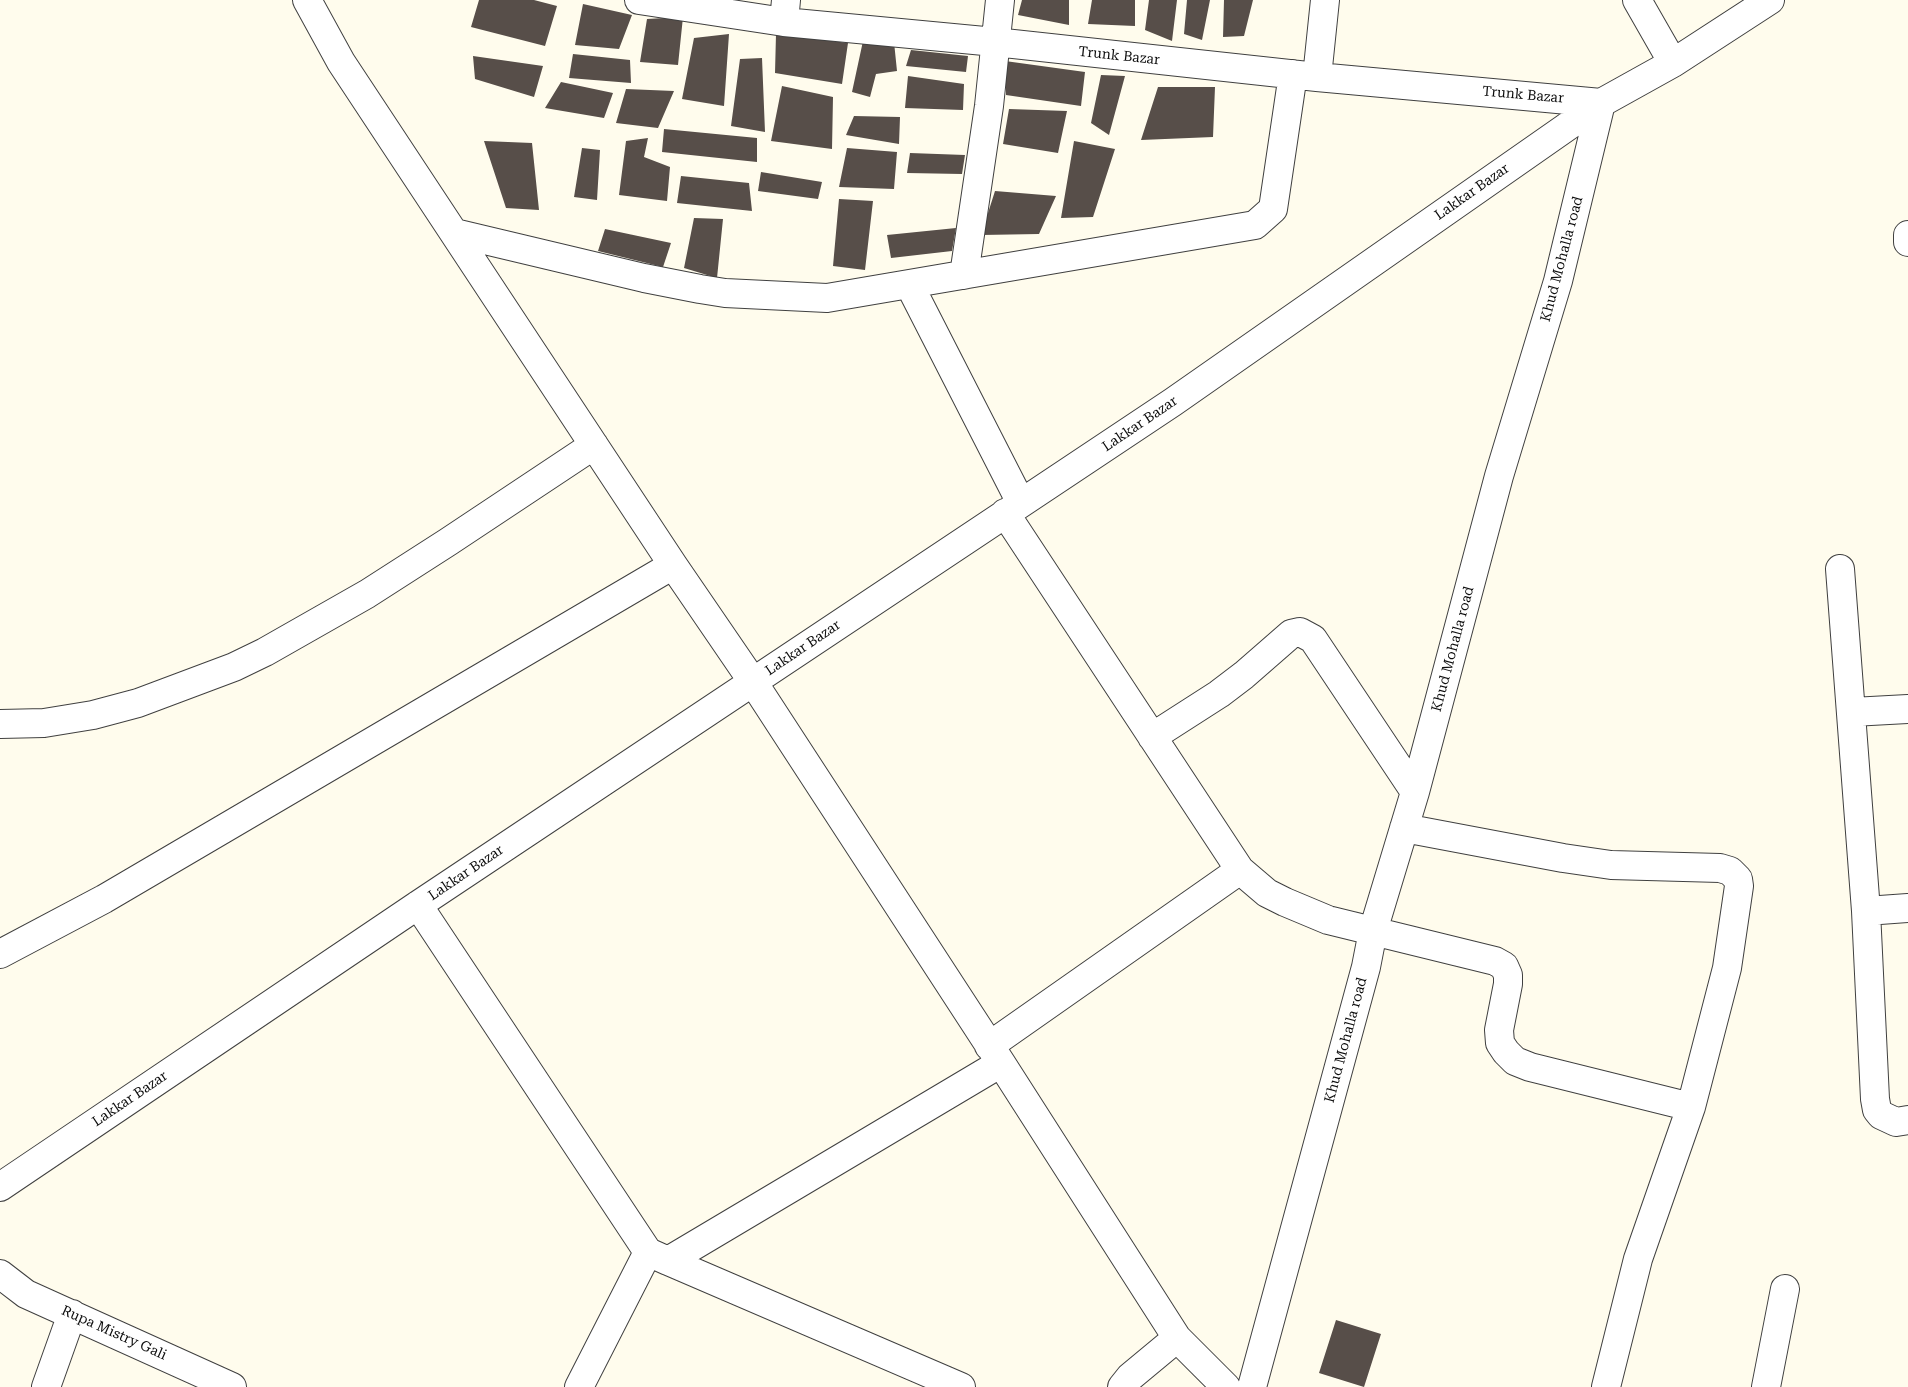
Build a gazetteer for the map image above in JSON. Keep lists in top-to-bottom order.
{
  "streets": {
    "street": [
      "Trunk Bazar",
      "Lakkar Bazar",
      "Khud Mohalla road",
      "Rupa Mistry Gali"
    ]
  },
  "crossings": [
    ["Trunk Bazar", "Lakkar Bazar"],
    ["Trunk Bazar", "Khud Mohalla road"],
    ["Lakkar Bazar", "Khud Mohalla road"]
  ]
}
